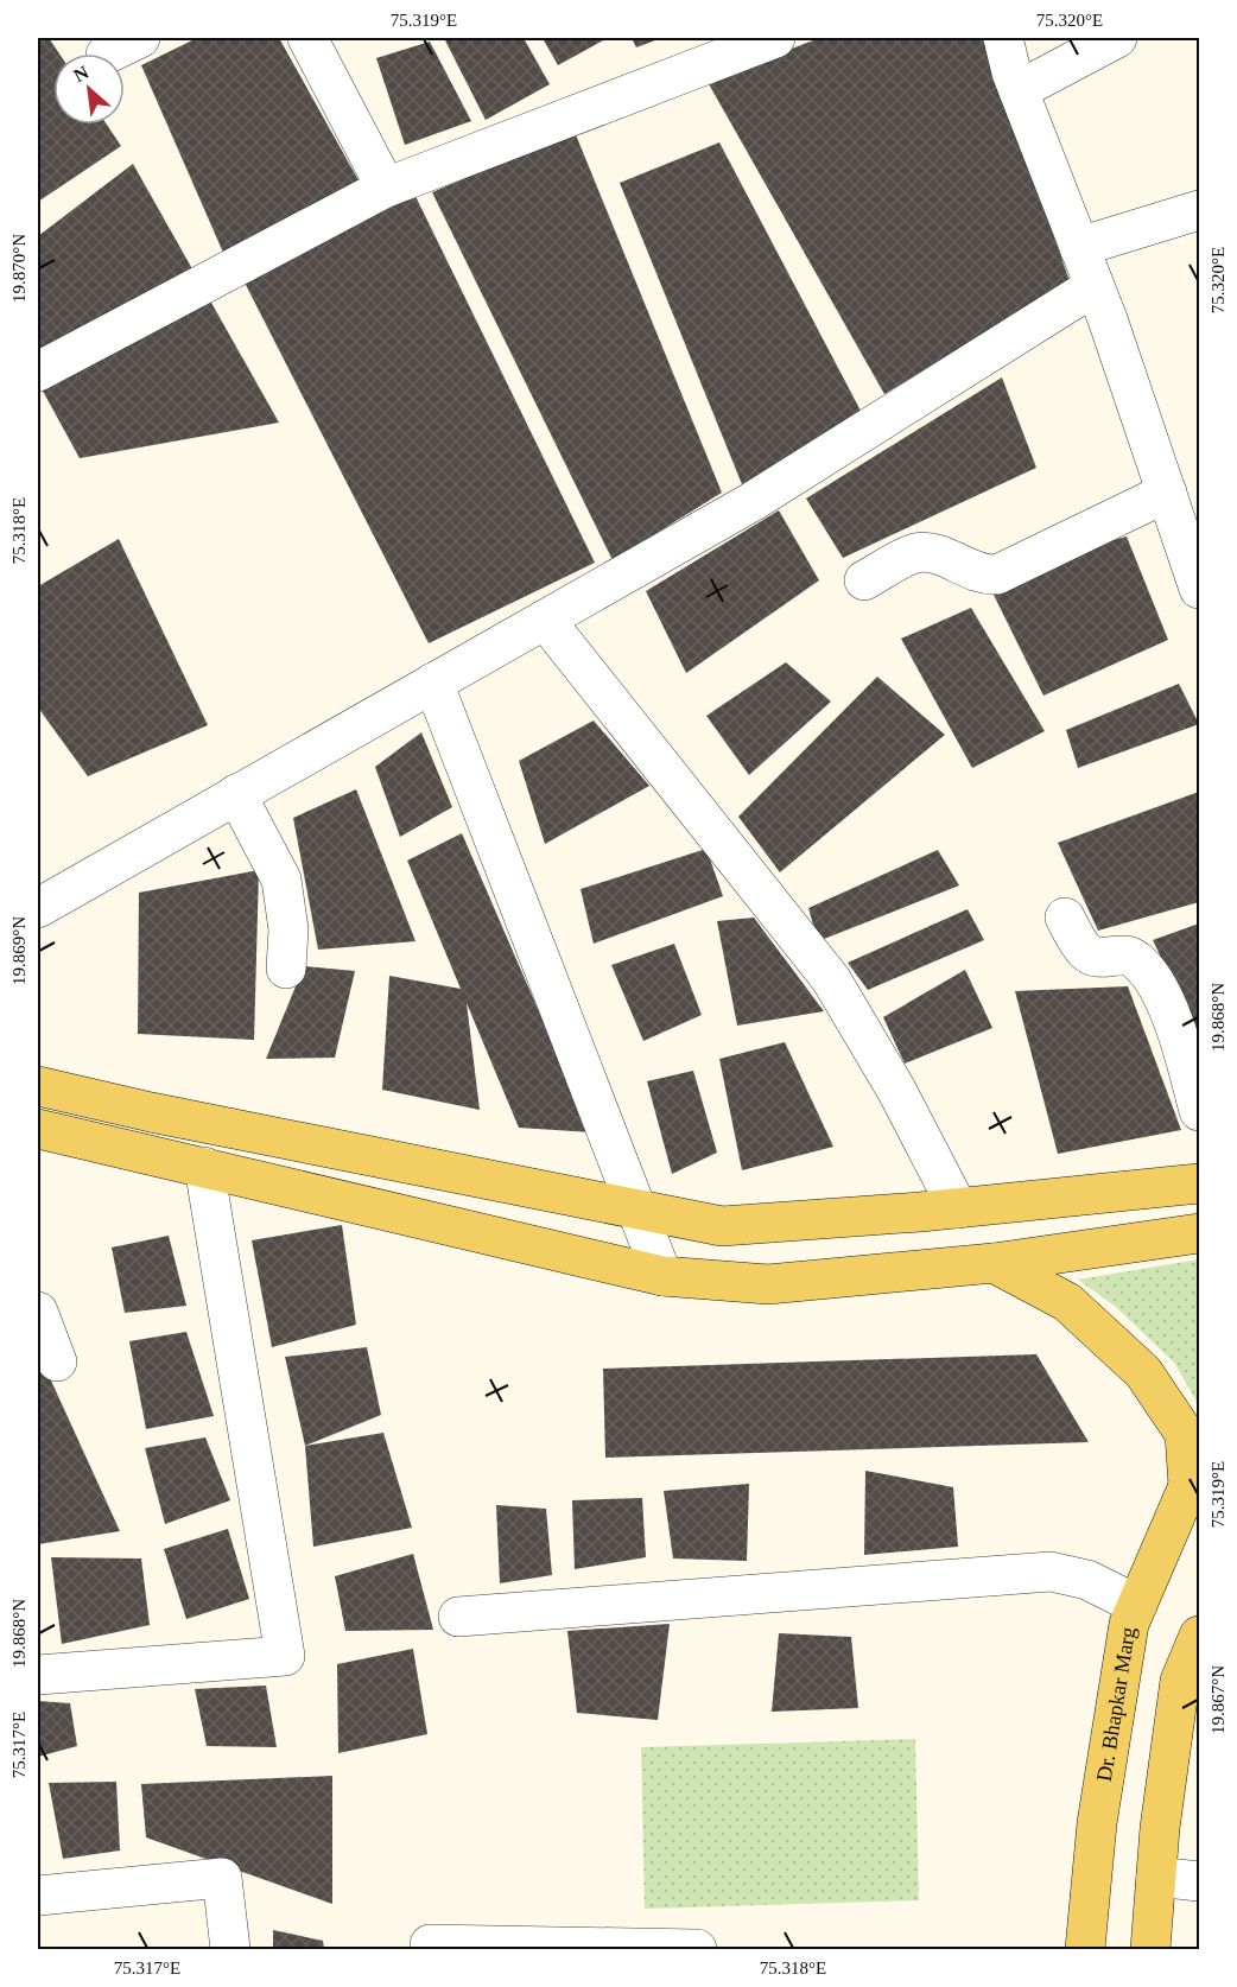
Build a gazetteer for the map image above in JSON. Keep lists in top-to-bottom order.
{
  "streets": {
    "main road": ["Dr. Bhapkar Marg"]
  },
  "north": "top left",
  "coordinates": [
    "75.319°E",
    "75.320°E",
    "19.870°N",
    "75.318°E",
    "19.869°N",
    "19.868°N",
    "19.867°N",
    "75.317°E"
  ]
}
